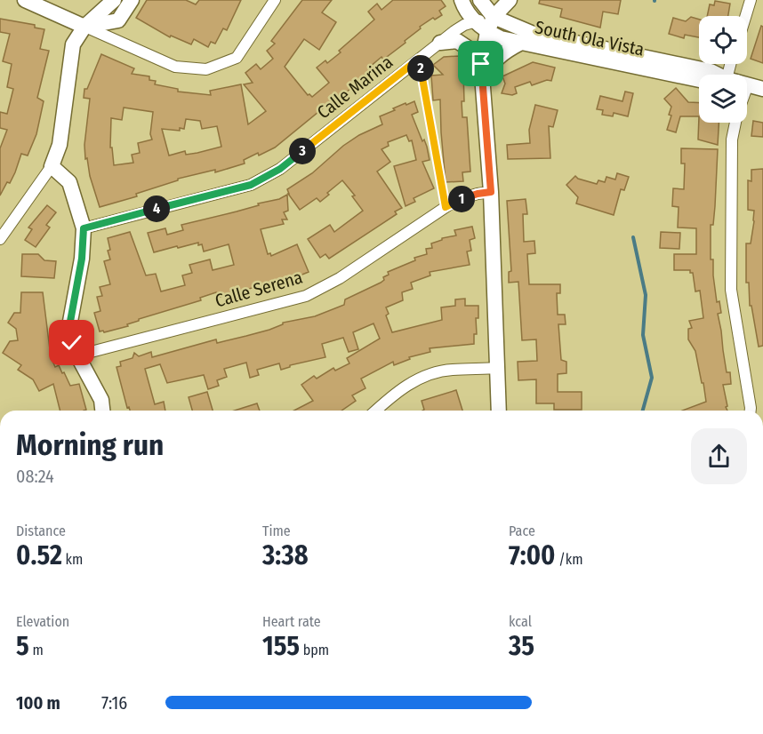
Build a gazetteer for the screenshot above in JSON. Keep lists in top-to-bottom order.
{
  "streets": {
    "street": ["South Ola Vista", "Calle Marina", "Calle Serena"]
  },
  "crossings": [
    ["South Ola Vista", "Calle Marina"]
  ],
  "page": {
    "pins": [
      "2",
      "3",
      "1",
      "4"
    ],
    "heading": ["Morning run", "08:24"],
    "stats": [
      ["Distance", "0.52 km"],
      ["Time", "3:38"],
      ["Pace", "7:00 /km"],
      ["Elevation", "5 m"],
      ["Heart rate", "155 bpm"],
      ["kcal", "35"]
    ],
    "list": [
      {
        "name": "100 m",
        "note": "7:16"
      }
    ]
  }
}
